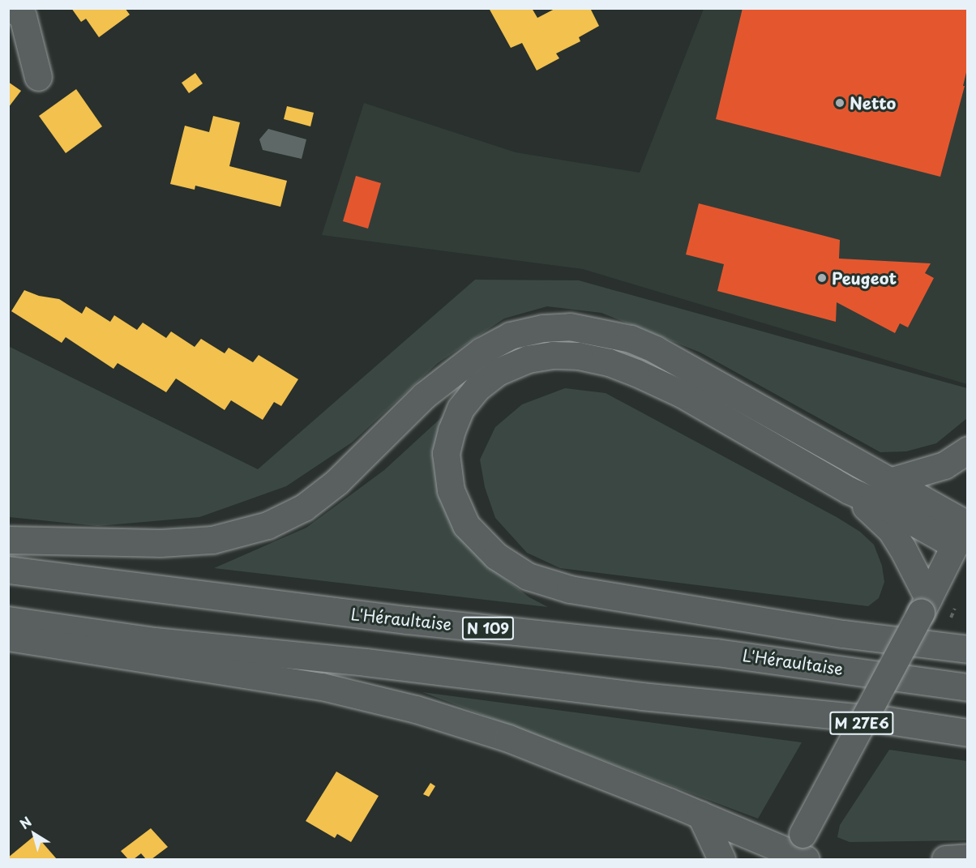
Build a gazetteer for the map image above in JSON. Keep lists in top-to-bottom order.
{
  "streets": {
    "main road": ["L'Héraultaise", "N 109", "M 27E6"]
  },
  "places": ["Netto", "Peugeot"],
  "north": "top left"
}
